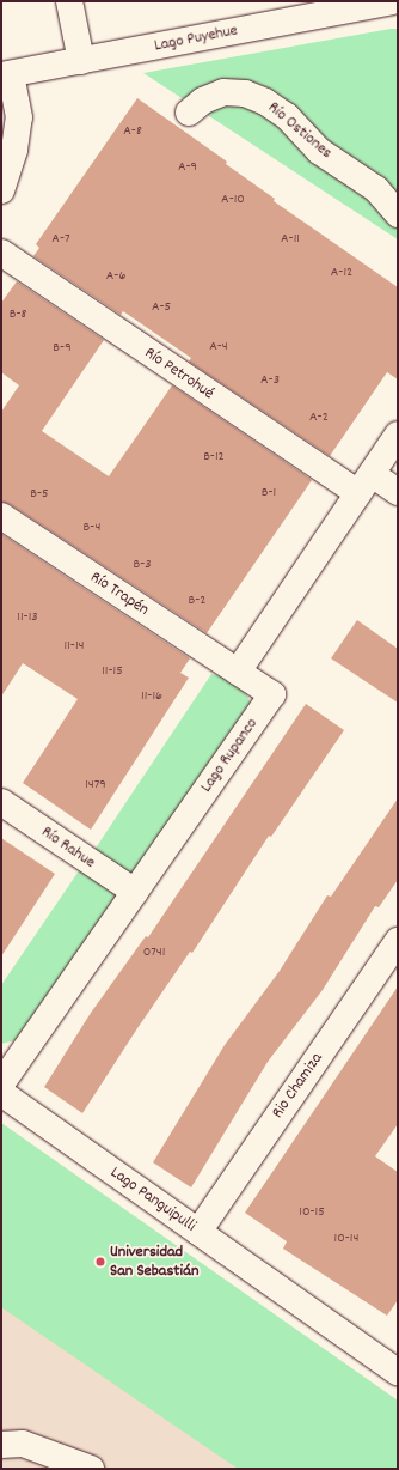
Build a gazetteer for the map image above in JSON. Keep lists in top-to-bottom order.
{
  "streets": {
    "street": [
      "Lago Puyehue",
      "Río Ostiones",
      "Río Petrohué",
      "Río Trapén",
      "Lago Rupanco",
      "Río Rahue",
      "Rio Chamiza",
      "Lago Panguipulli"
    ]
  },
  "crossings": [
    ["Río Trapén", "Lago Rupanco"],
    ["Lago Rupanco", "Río Rahue"],
    ["Rio Chamiza", "Lago Panguipulli"]
  ],
  "places": ["Universidad San Sebastián"],
  "house_numbers": [
    "A-8",
    "A-9",
    "A-10",
    "A-7",
    "A-11",
    "A-12",
    "A-6",
    "A-5",
    "B-8",
    "A-4",
    "B-9",
    "A-3",
    "A-2",
    "B-12",
    "B-1",
    "B-5",
    "B-4",
    "B-3",
    "B-2",
    "11-13",
    "11-14",
    "11-15",
    "11-16",
    "1479",
    "0741",
    "10-15",
    "10-14"
  ]
}
